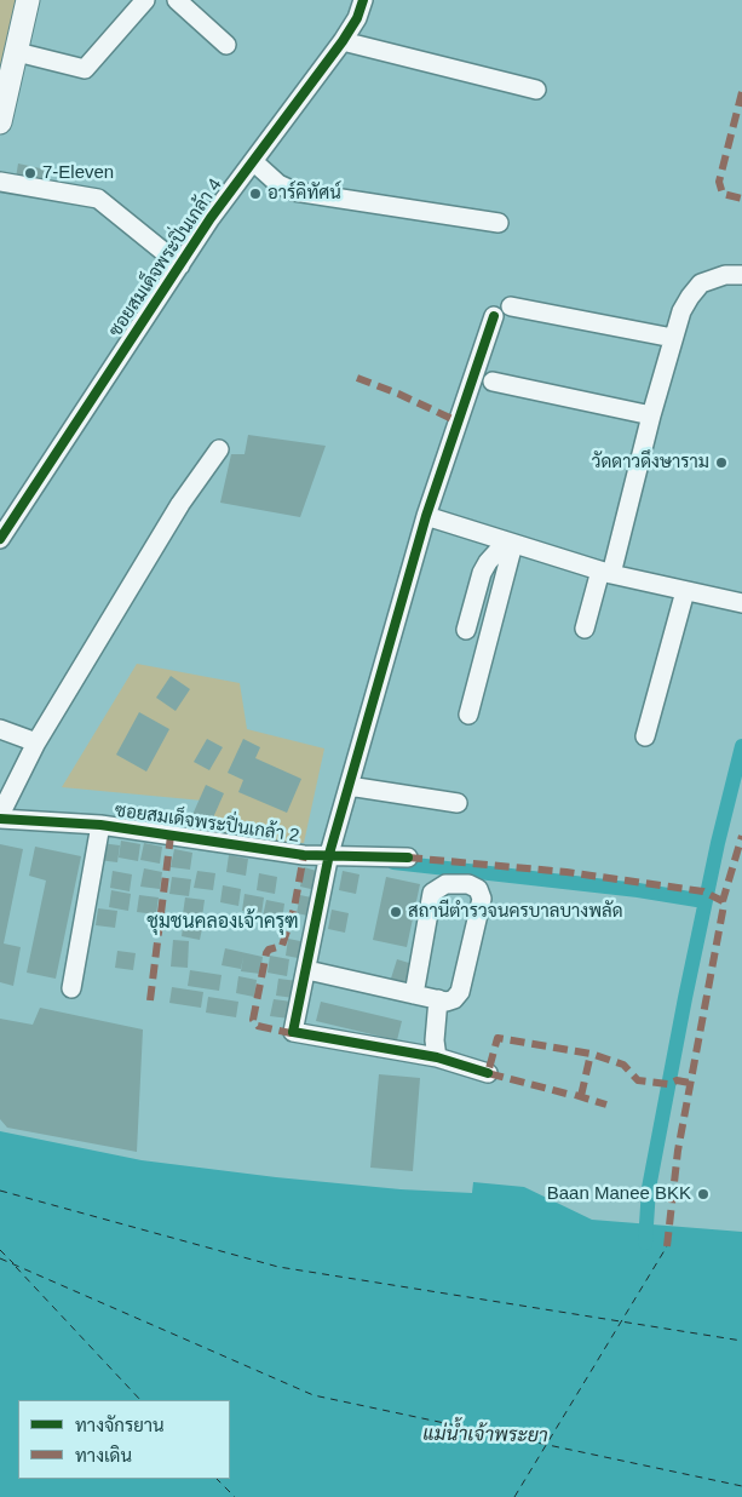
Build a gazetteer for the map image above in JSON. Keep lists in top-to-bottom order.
{
  "streets": {
    "street": ["ซอยสมเด็จพระปิ่นเกล้า 4", "ซอยสมเด็จพระปิ่นเกล้า 2"]
  },
  "districts": ["ชุมชนคลองเจ้าครุฑ"],
  "water": ["แม่น้ำเจ้าพระยา"],
  "places": [
    "7-Eleven",
    "อาร์คิทัศน์",
    "วัดดาวดึงษาราม",
    "สถานีตำรวจนครบาลบางพลัด",
    "Baan Manee BKK"
  ],
  "legend": ["ทางจักรยาน", "ทางเดิน"]
}
